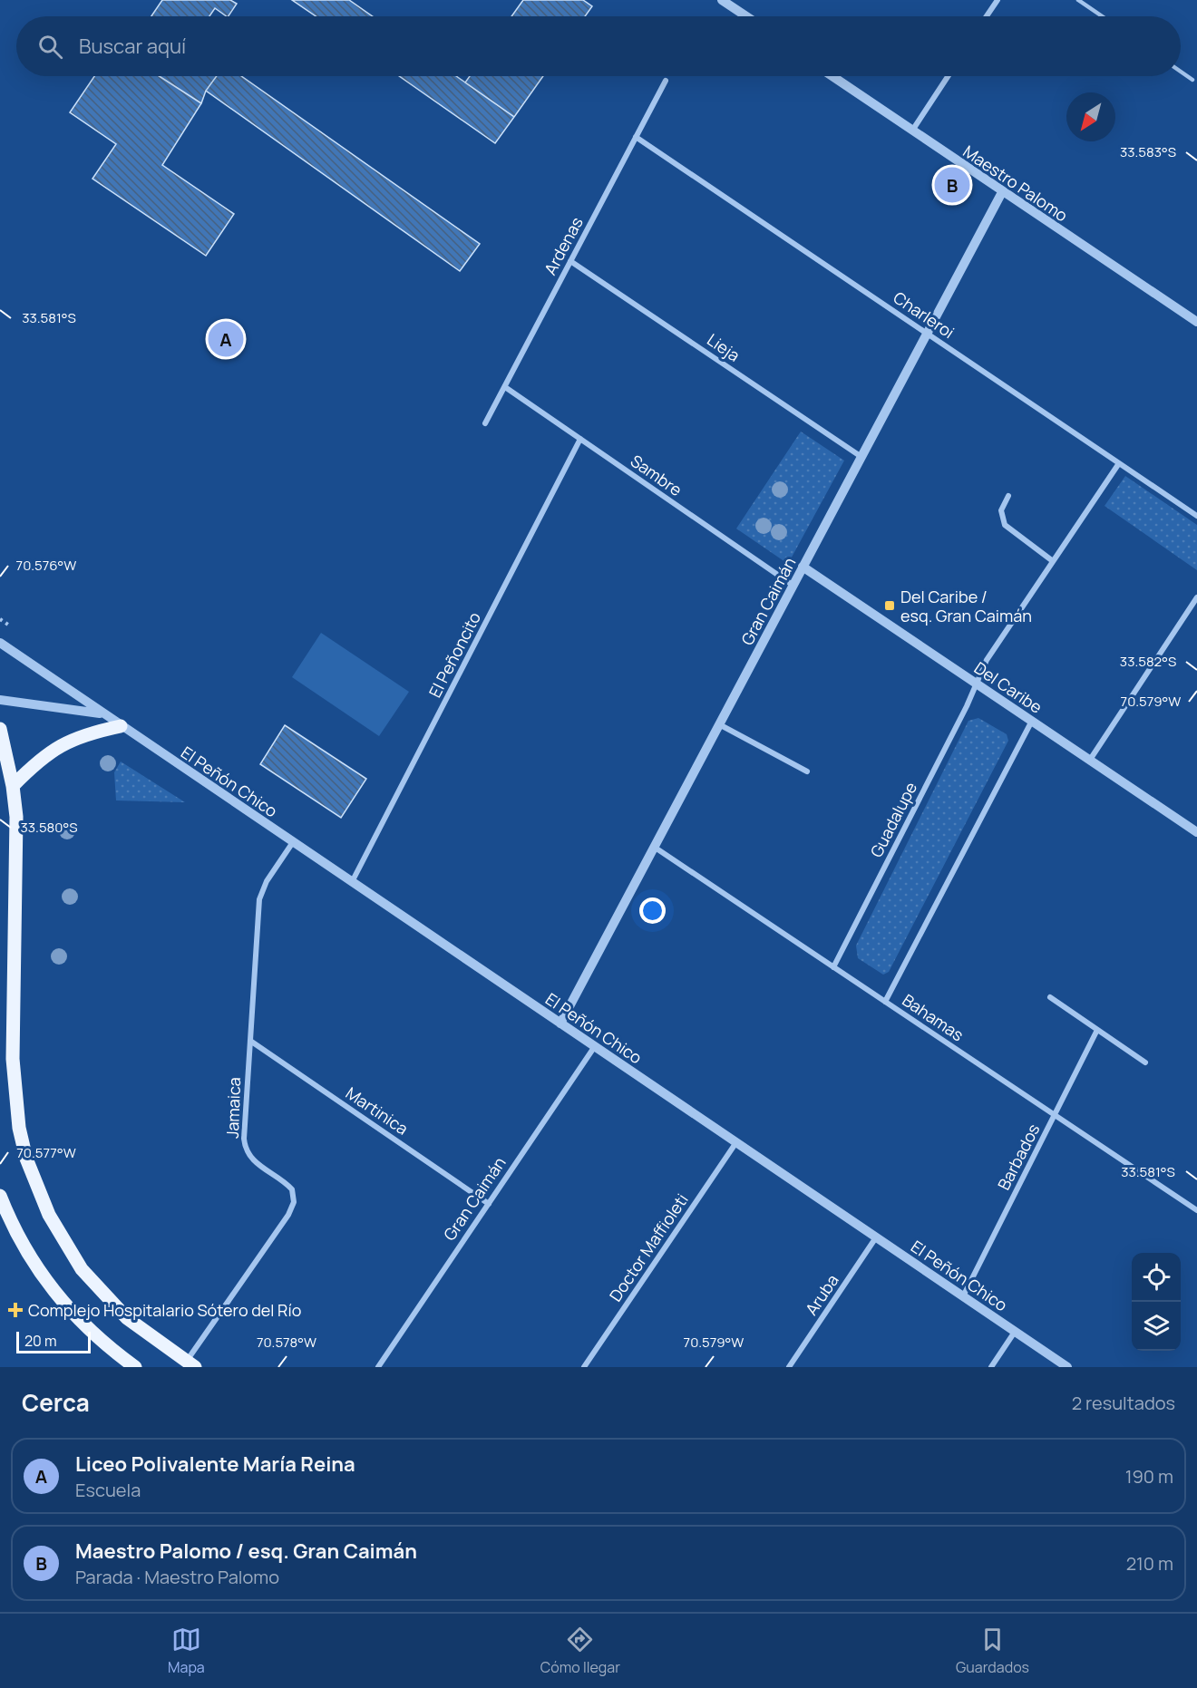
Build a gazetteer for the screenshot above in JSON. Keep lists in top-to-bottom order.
{
  "streets": {
    "street": [
      "Maestro Palomo",
      "Ardenas",
      "Charleroi",
      "Lieja",
      "Sambre",
      "Gran Caimán",
      "El Peñoncito",
      "Del Caribe",
      "El Peñón Chico",
      "Guadalupe",
      "Bahamas",
      "Jamaica",
      "Martinica",
      "Barbados",
      "Doctor Maffioleti",
      "Aruba"
    ]
  },
  "crossings": [
    ["Maestro Palomo", "Gran Caimán"],
    ["Ardenas", "Charleroi"],
    ["Ardenas", "Lieja"],
    ["Ardenas", "Sambre"],
    ["Charleroi", "Gran Caimán"],
    ["Charleroi", "Guadalupe"],
    ["Lieja", "Gran Caimán"],
    ["Sambre", "Gran Caimán"],
    ["Sambre", "El Peñoncito"],
    ["Gran Caimán", "Del Caribe"],
    ["Gran Caimán", "El Peñón Chico"],
    ["Gran Caimán", "Bahamas"],
    ["Gran Caimán", "Martinica"],
    ["El Peñoncito", "El Peñón Chico"],
    ["Del Caribe", "Guadalupe"],
    ["El Peñón Chico", "Jamaica"],
    ["El Peñón Chico", "Barbados"],
    ["El Peñón Chico", "Doctor Maffioleti"],
    ["El Peñón Chico", "Aruba"],
    ["Guadalupe", "Bahamas"],
    ["Bahamas", "Barbados"],
    ["Jamaica", "Martinica"]
  ],
  "places": {
    "transit": ["Del Caribe / esq. Gran Caimán"],
    "health": ["Complejo Hospitalario Sótero del Río"]
  },
  "scale_bar": "20 m",
  "north": "bottom left",
  "page": {
    "search": "Buscar aquí",
    "pins": ["B", "A"],
    "scale": "20 m",
    "heading": ["Cerca", "2 resultados"],
    "list": [
      {
        "mark": "A",
        "name": "Liceo Polivalente María Reina",
        "note": "Escuela",
        "value": "190 m"
      },
      {
        "mark": "B",
        "name": "Maestro Palomo / esq. Gran Caimán",
        "note": "Parada · Maestro Palomo",
        "value": "210 m"
      }
    ],
    "nav": ["Mapa", "Cómo llegar", "Guardados"]
  },
  "coordinates": [
    "33.583°S",
    "33.581°S",
    "70.576°W",
    "33.582°S",
    "70.579°W",
    "33.580°S",
    "70.577°W",
    "70.578°W"
  ]
}
